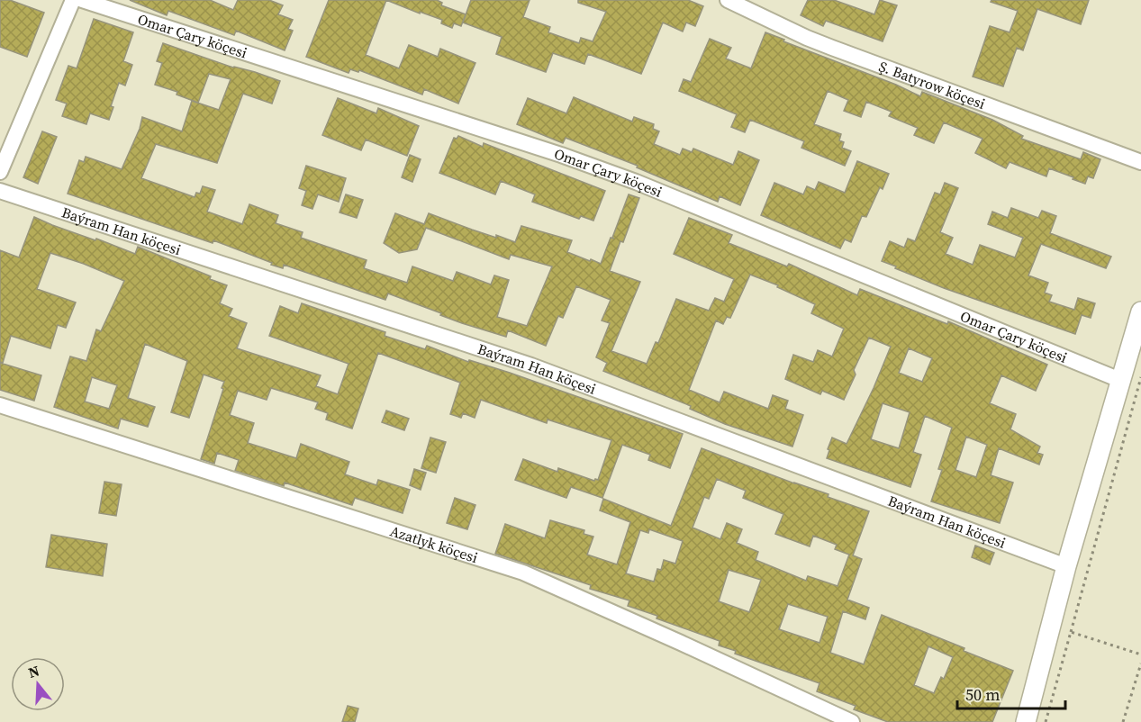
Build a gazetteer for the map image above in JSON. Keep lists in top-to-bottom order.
{
  "streets": {
    "street": [
      "Omar Çary köçesi",
      "Ş. Batyrow köçesi",
      "Baýram Han köçesi",
      "Azatlyk köçesi"
    ]
  },
  "scale_bar": "50 m",
  "north": "top"
}
